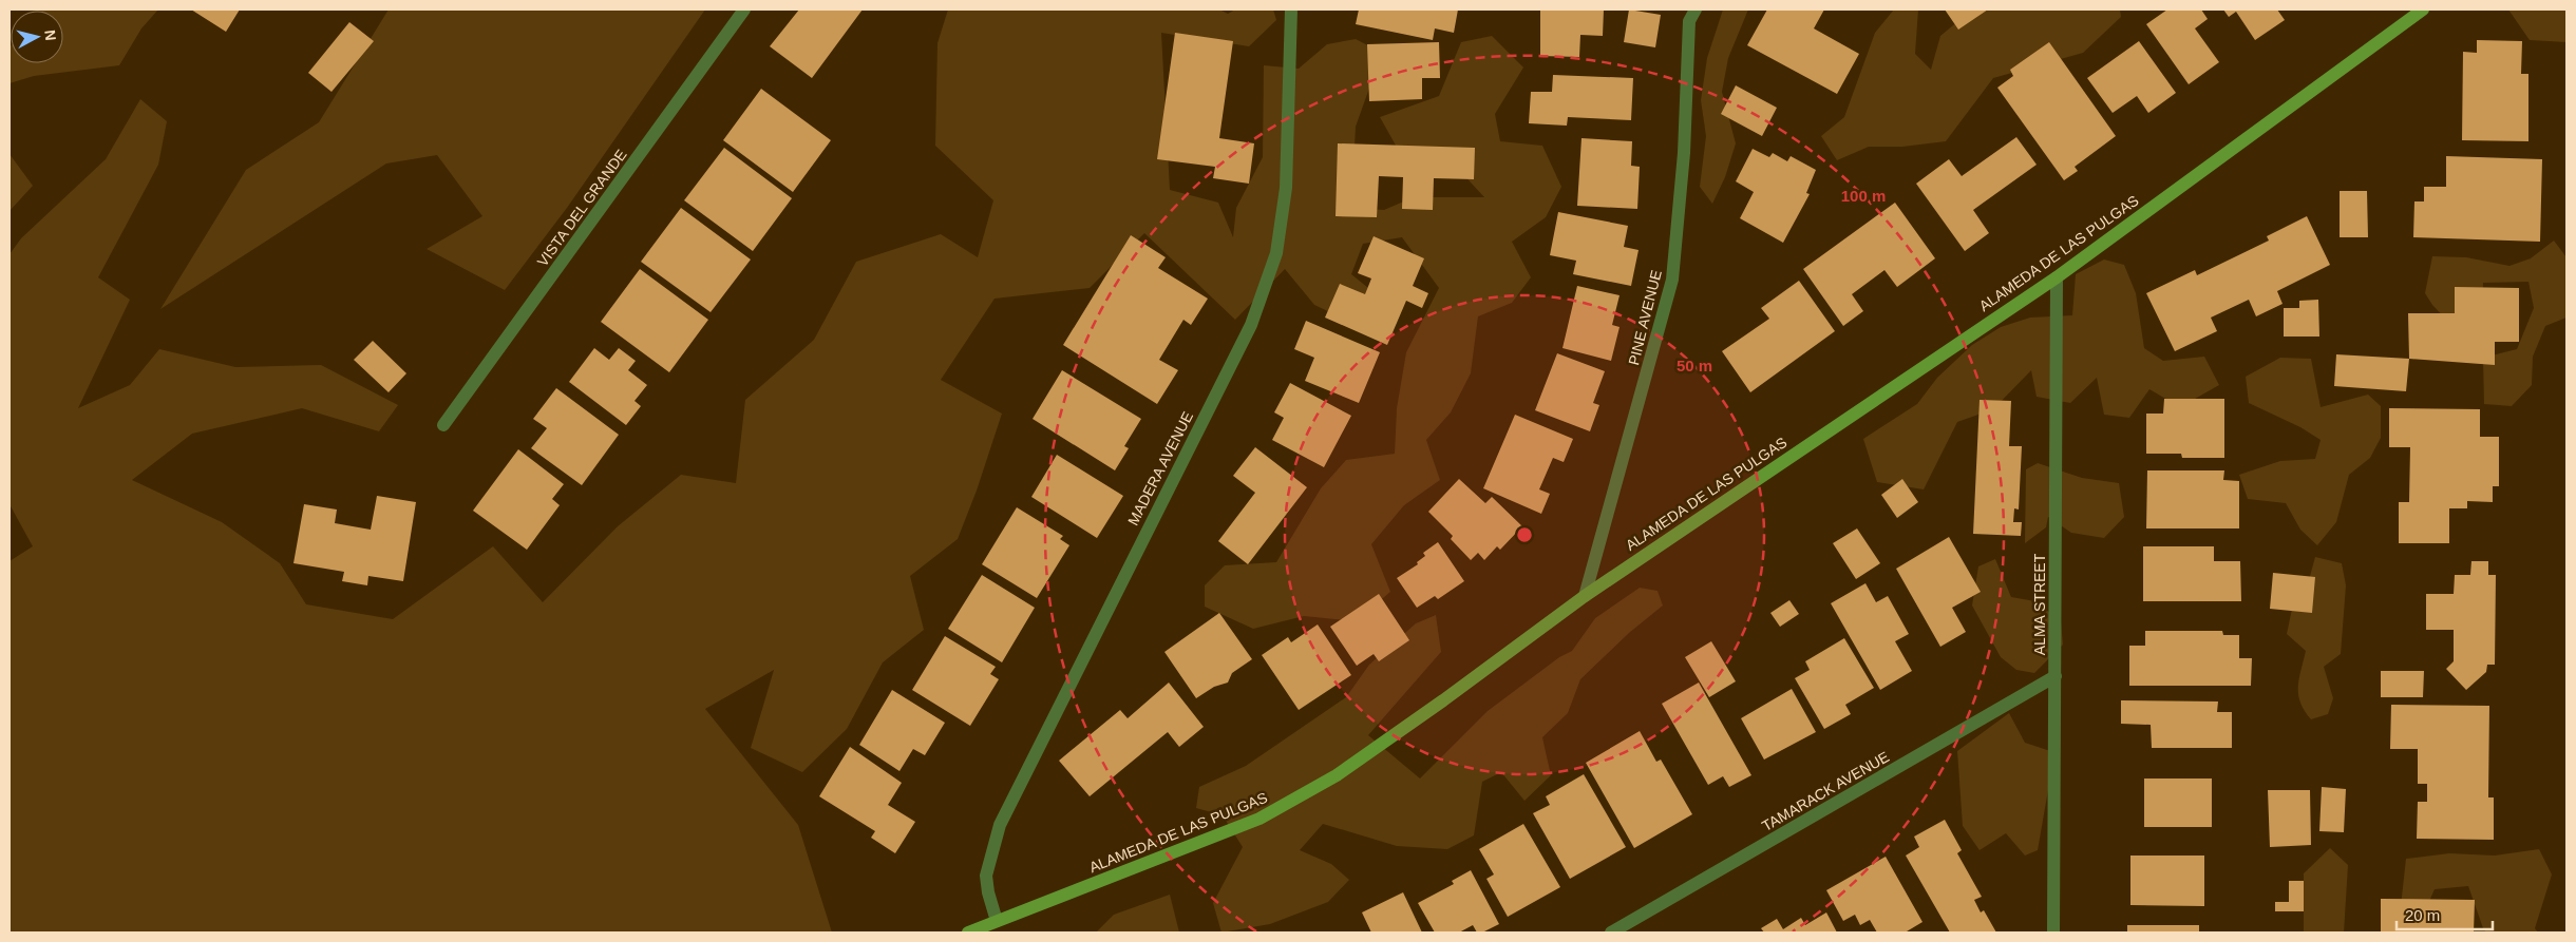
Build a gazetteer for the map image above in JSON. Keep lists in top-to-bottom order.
{
  "streets": {
    "main road": ["ALAMEDA DE LAS PULGAS"],
    "street": [
      "VISTA DEL GRANDE",
      "PINE AVENUE",
      "MADERA AVENUE",
      "ALMA STREET",
      "TAMARACK AVENUE"
    ]
  },
  "crossings": [
    ["ALAMEDA DE LAS PULGAS", "PINE AVENUE"],
    ["ALAMEDA DE LAS PULGAS", "MADERA AVENUE"],
    ["ALAMEDA DE LAS PULGAS", "ALMA STREET"],
    ["ALMA STREET", "TAMARACK AVENUE"]
  ],
  "scale_bar": "20 m",
  "north": "right",
  "rings": ["100 m", "50 m"]
}
